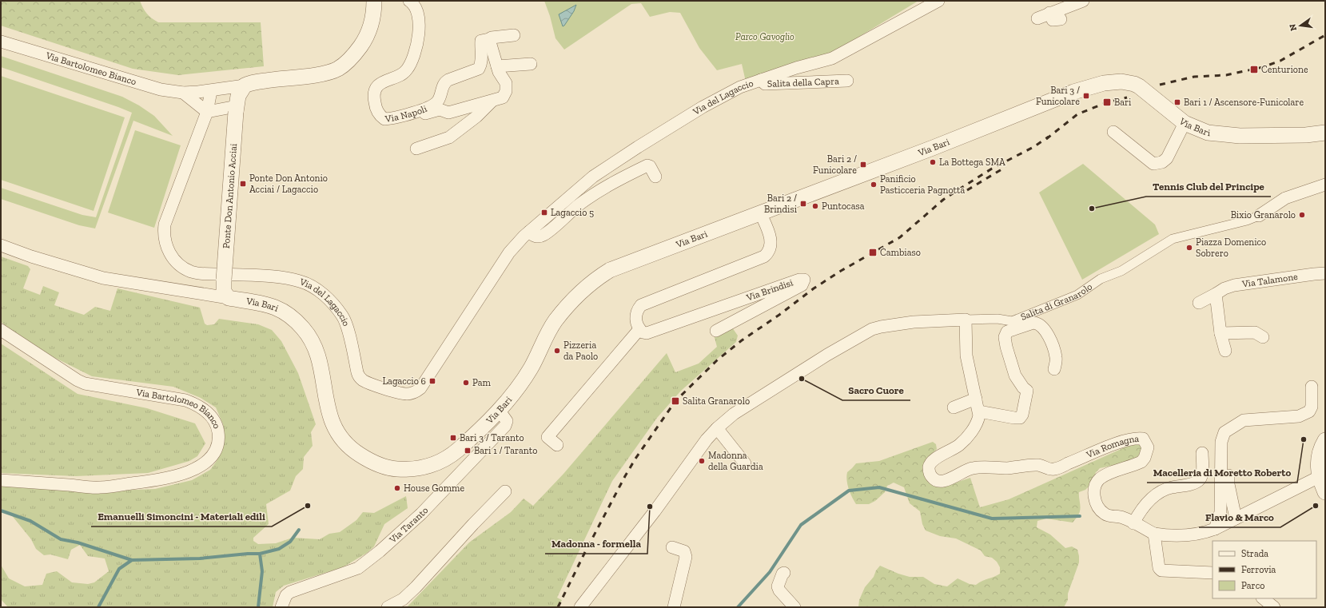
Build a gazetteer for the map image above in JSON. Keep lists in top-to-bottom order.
{
  "streets": {
    "street": [
      "Via Bartolomeo Bianco",
      "Salita della Capra",
      "Via del Lagaccio",
      "Via Napoli",
      "Via Bari",
      "Ponte Don Antonio Acciai",
      "Via Talamone",
      "Via Brindisi",
      "Salita di Granarolo",
      "Via Romagna",
      "Via Taranto"
    ]
  },
  "crossings": [
    ["Via Bartolomeo Bianco", "Via del Lagaccio"],
    ["Salita della Capra", "Via del Lagaccio"],
    ["Via Bari", "Ponte Don Antonio Acciai"],
    ["Via Bari", "Via Taranto"]
  ],
  "parks": ["Parco Gavoglio"],
  "places": {
    "transit": [
      "Centurione",
      "Bari 3 / Funicolare",
      "Bari",
      "Bari 1 / Ascensore-Funicolare",
      "Bari 2 / Funicolare",
      "Ponte Don Antonio Acciai / Lagaccio",
      "Bari 2 / Brindisi",
      "Lagaccio 5",
      "Cambiaso",
      "Lagaccio 6",
      "Salita Granarolo",
      "Bari 3 / Taranto",
      "Bari 1 / Taranto"
    ],
    "other": [
      "La Bottega SMA",
      "Panificio Pasticceria Pagnotta",
      "Puntocasa",
      "Tennis Club del Principe",
      "Bixio Granarolo",
      "Piazza Domenico Sobrero",
      "Pizzeria da Paolo",
      "Sacro Cuore",
      "Pam",
      "Macelleria di Moretto Roberto",
      "Madonna della Guardia",
      "House Gomme",
      "Emanuelli Simoncini - Materiali edili",
      "Flavio & Marco",
      "Madonna - formella"
    ]
  },
  "legend": ["Strada", "Ferrovia", "Parco"],
  "north": "left"
}
